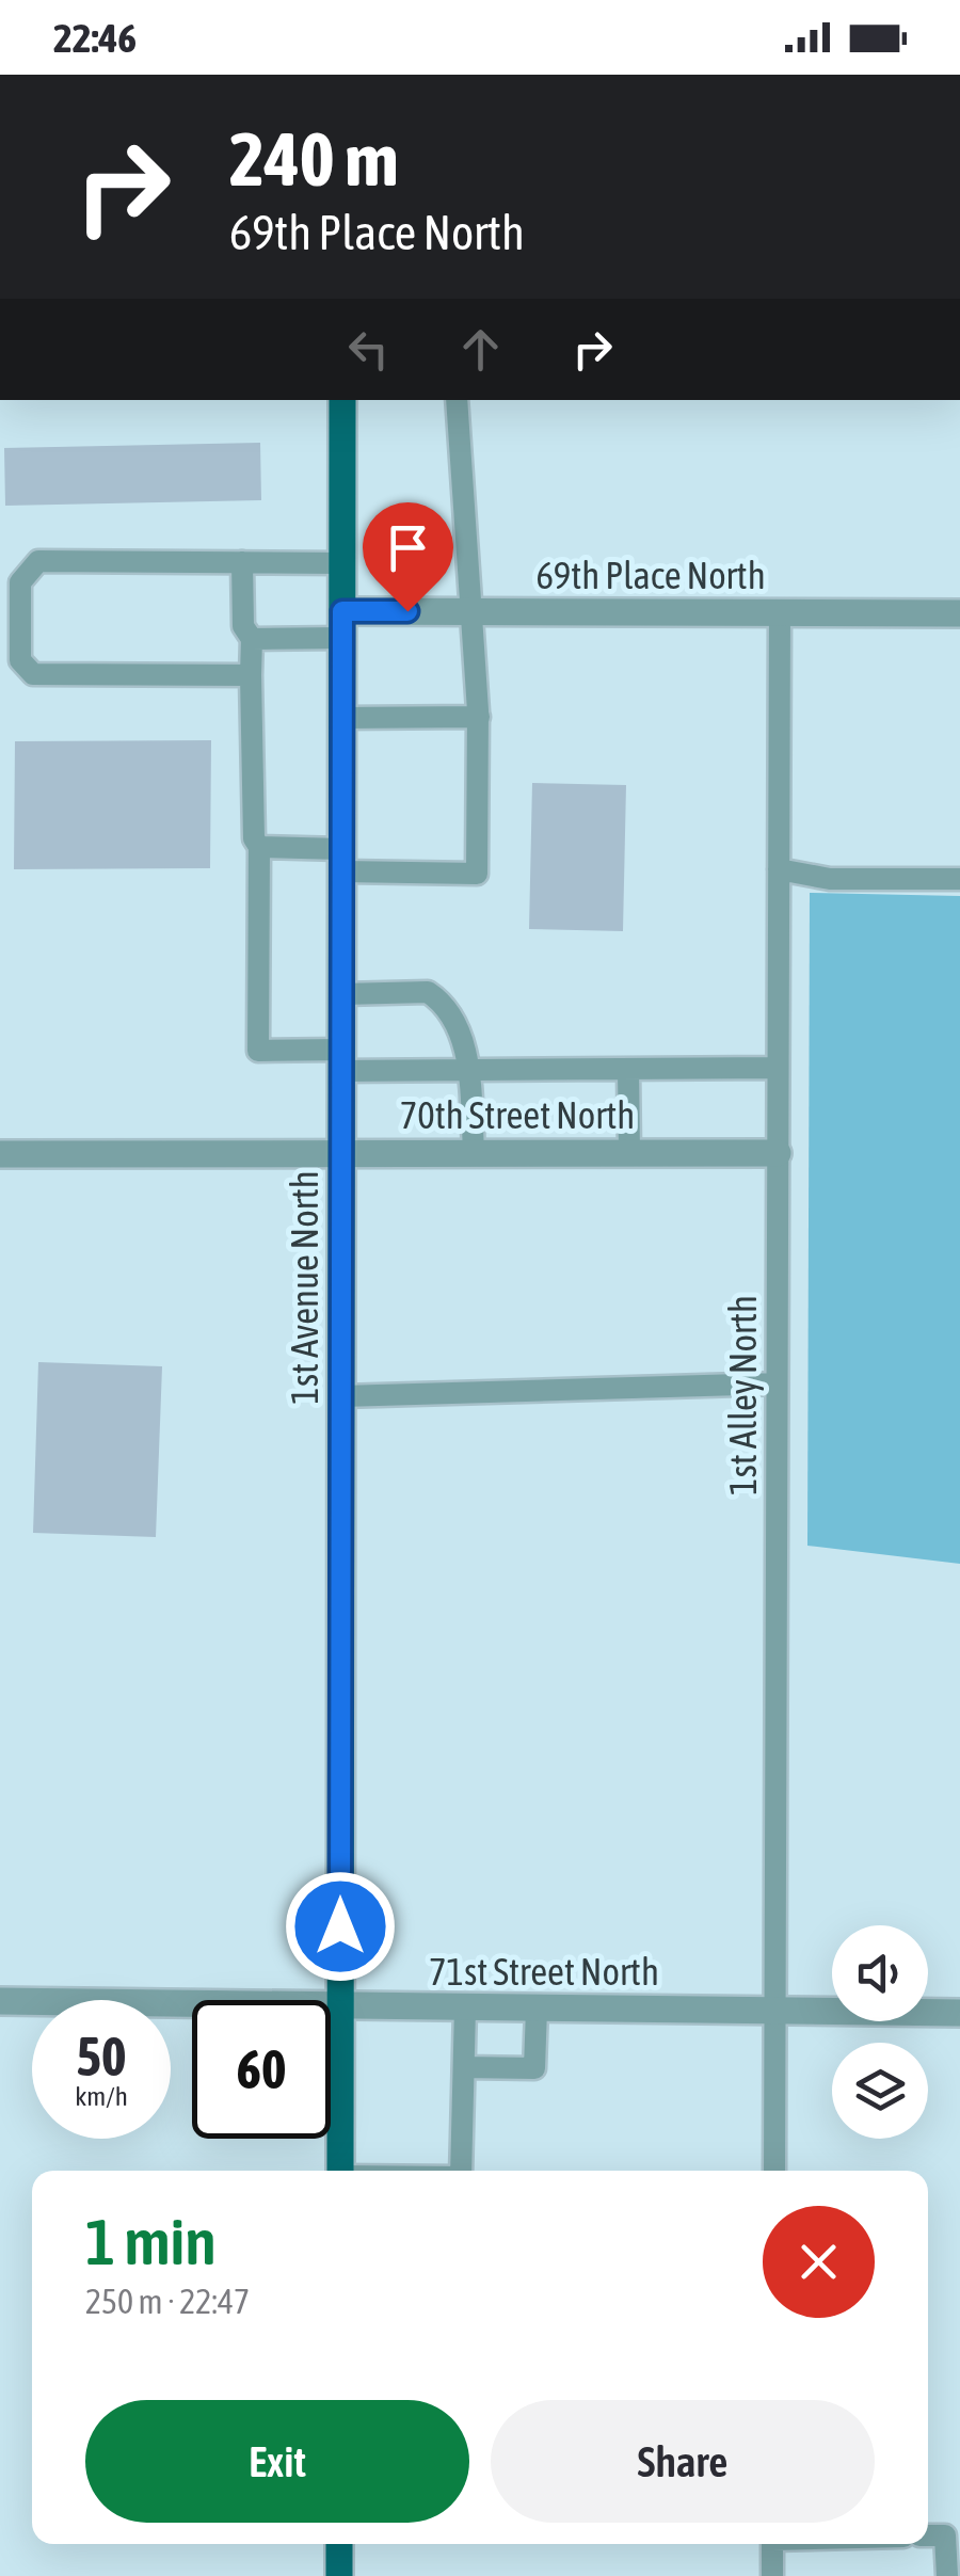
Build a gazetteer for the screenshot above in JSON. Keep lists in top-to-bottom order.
{
  "streets": {
    "main road": ["1st Avenue North"],
    "street": ["69th Place North", "70th Street North", "71st Street North"],
    "lane": ["1st Alley North"]
  },
  "crossings": [
    ["69th Place North", "1st Avenue North"],
    ["69th Place North", "1st Alley North"],
    ["70th Street North", "1st Avenue North"],
    ["70th Street North", "1st Alley North"],
    ["1st Avenue North", "71st Street North"],
    ["1st Alley North", "71st Street North"]
  ],
  "page": {
    "status": "22:46",
    "turn": ["240 m", "69th Place North"],
    "speed": "50 km/h",
    "limit": "60",
    "heading": ["1 min", "250 m · 22:47"],
    "buttons": ["Exit", "Share"]
  }
}
